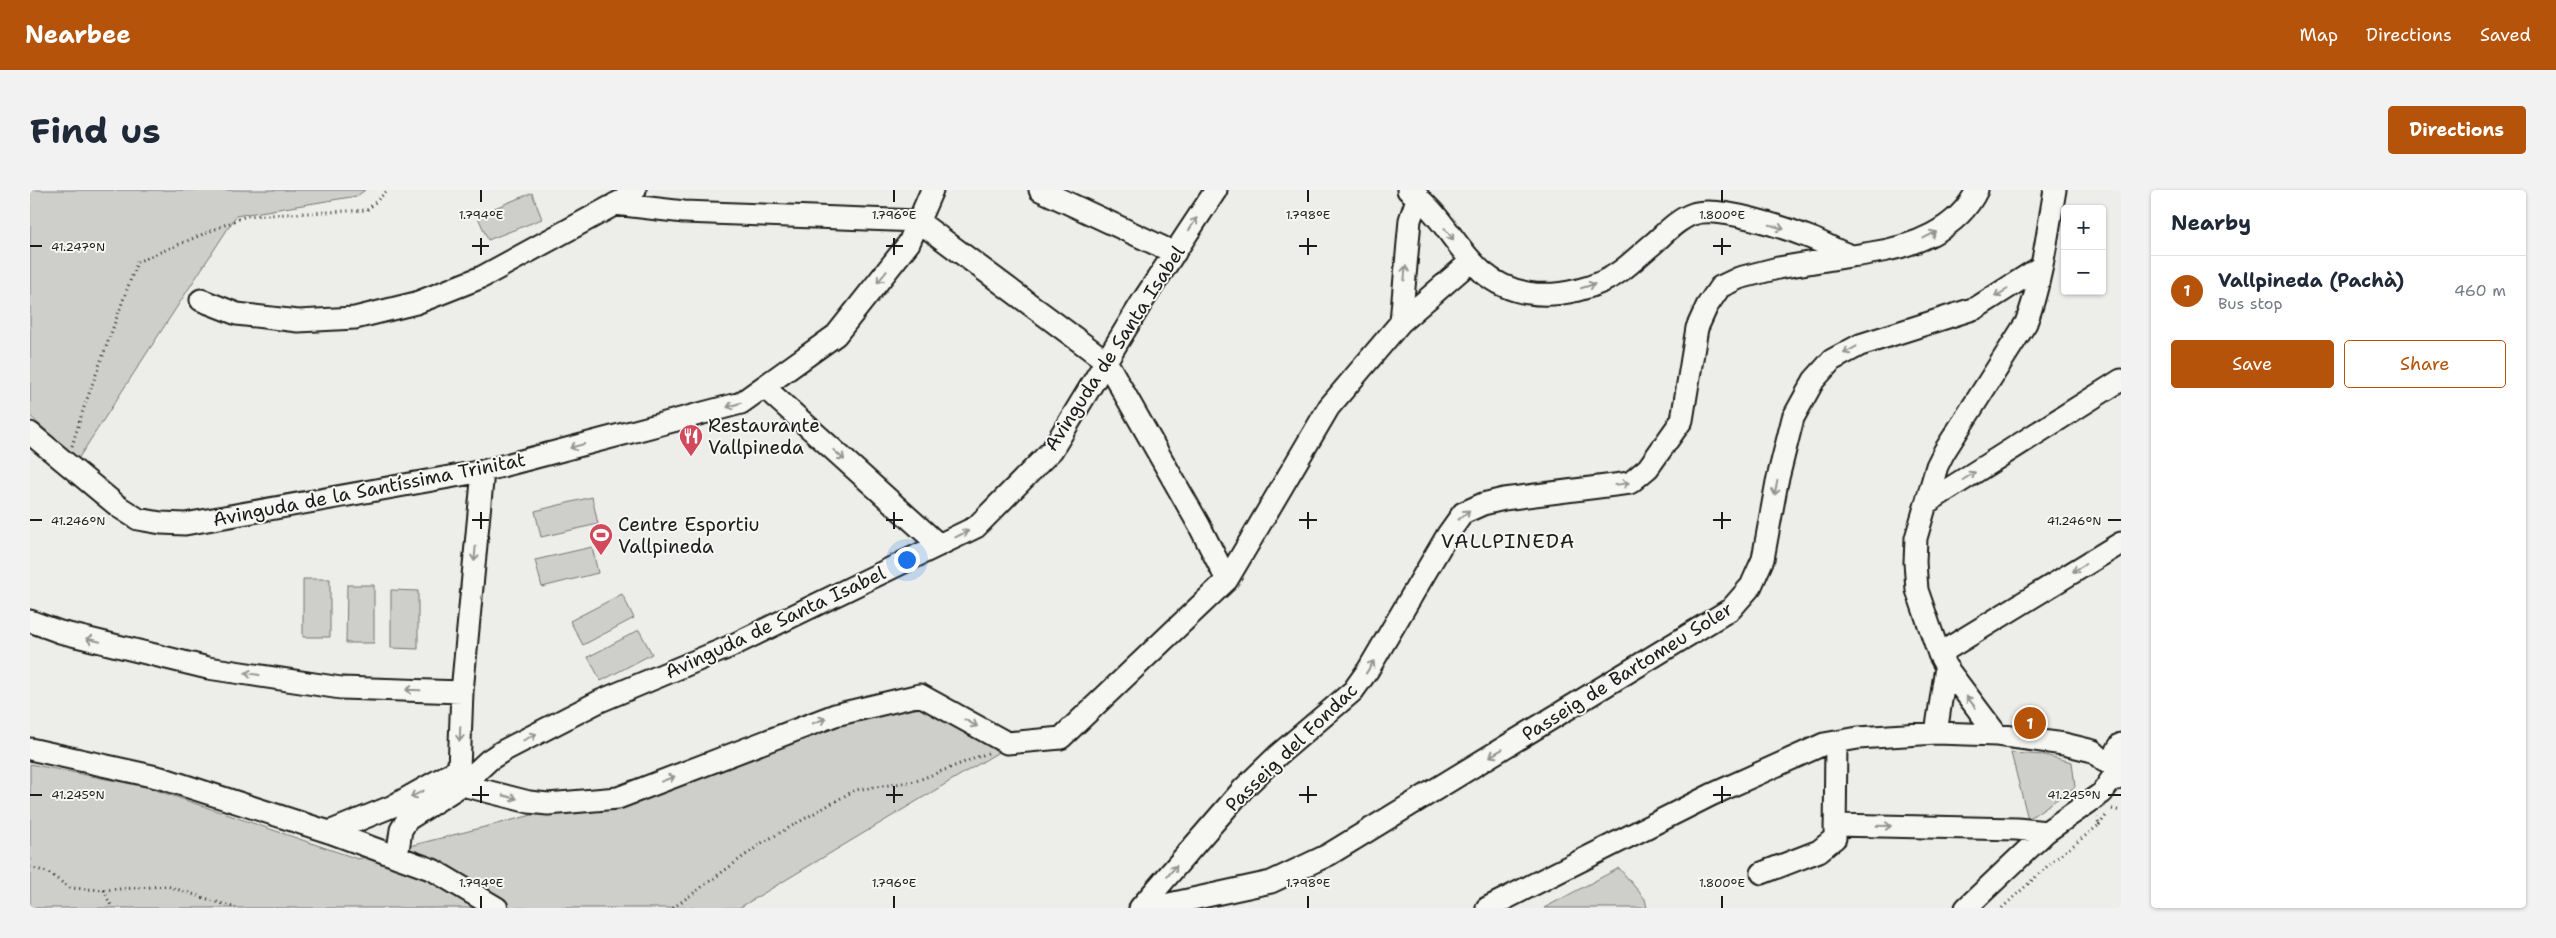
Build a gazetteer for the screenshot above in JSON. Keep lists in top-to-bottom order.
{
  "streets": {
    "street": [
      "Avinguda de Santa Isabel",
      "Avinguda de la Santíssima Trinitat",
      "Passeig de Bartomeu Soler",
      "Passeig del Fondac"
    ]
  },
  "one_way": ["Avinguda de Santa Isabel", "Avinguda de la Santíssima Trinitat"],
  "districts": ["VALLPINEDA"],
  "places": {
    "restaurant": ["Restaurante Vallpineda"],
    "sports": ["Centre Esportiu Vallpineda"]
  },
  "page": {
    "header": "Nearbee",
    "nav": ["Map", "Directions", "Saved"],
    "buttons": [
      "Directions",
      ["Save", "Share"]
    ],
    "title": "Find us",
    "heading": "Nearby",
    "map_buttons": ["+", "−"],
    "list": [
      {
        "mark": "1",
        "name": "Vallpineda (Pachà)",
        "note": "Bus stop",
        "value": "460 m"
      }
    ],
    "pins": "1"
  },
  "coordinates": [
    "1.794°E",
    "1.796°E",
    "1.798°E",
    "1.800°E",
    "41.247°N",
    "41.246°N",
    "41.245°N"
  ]
}
